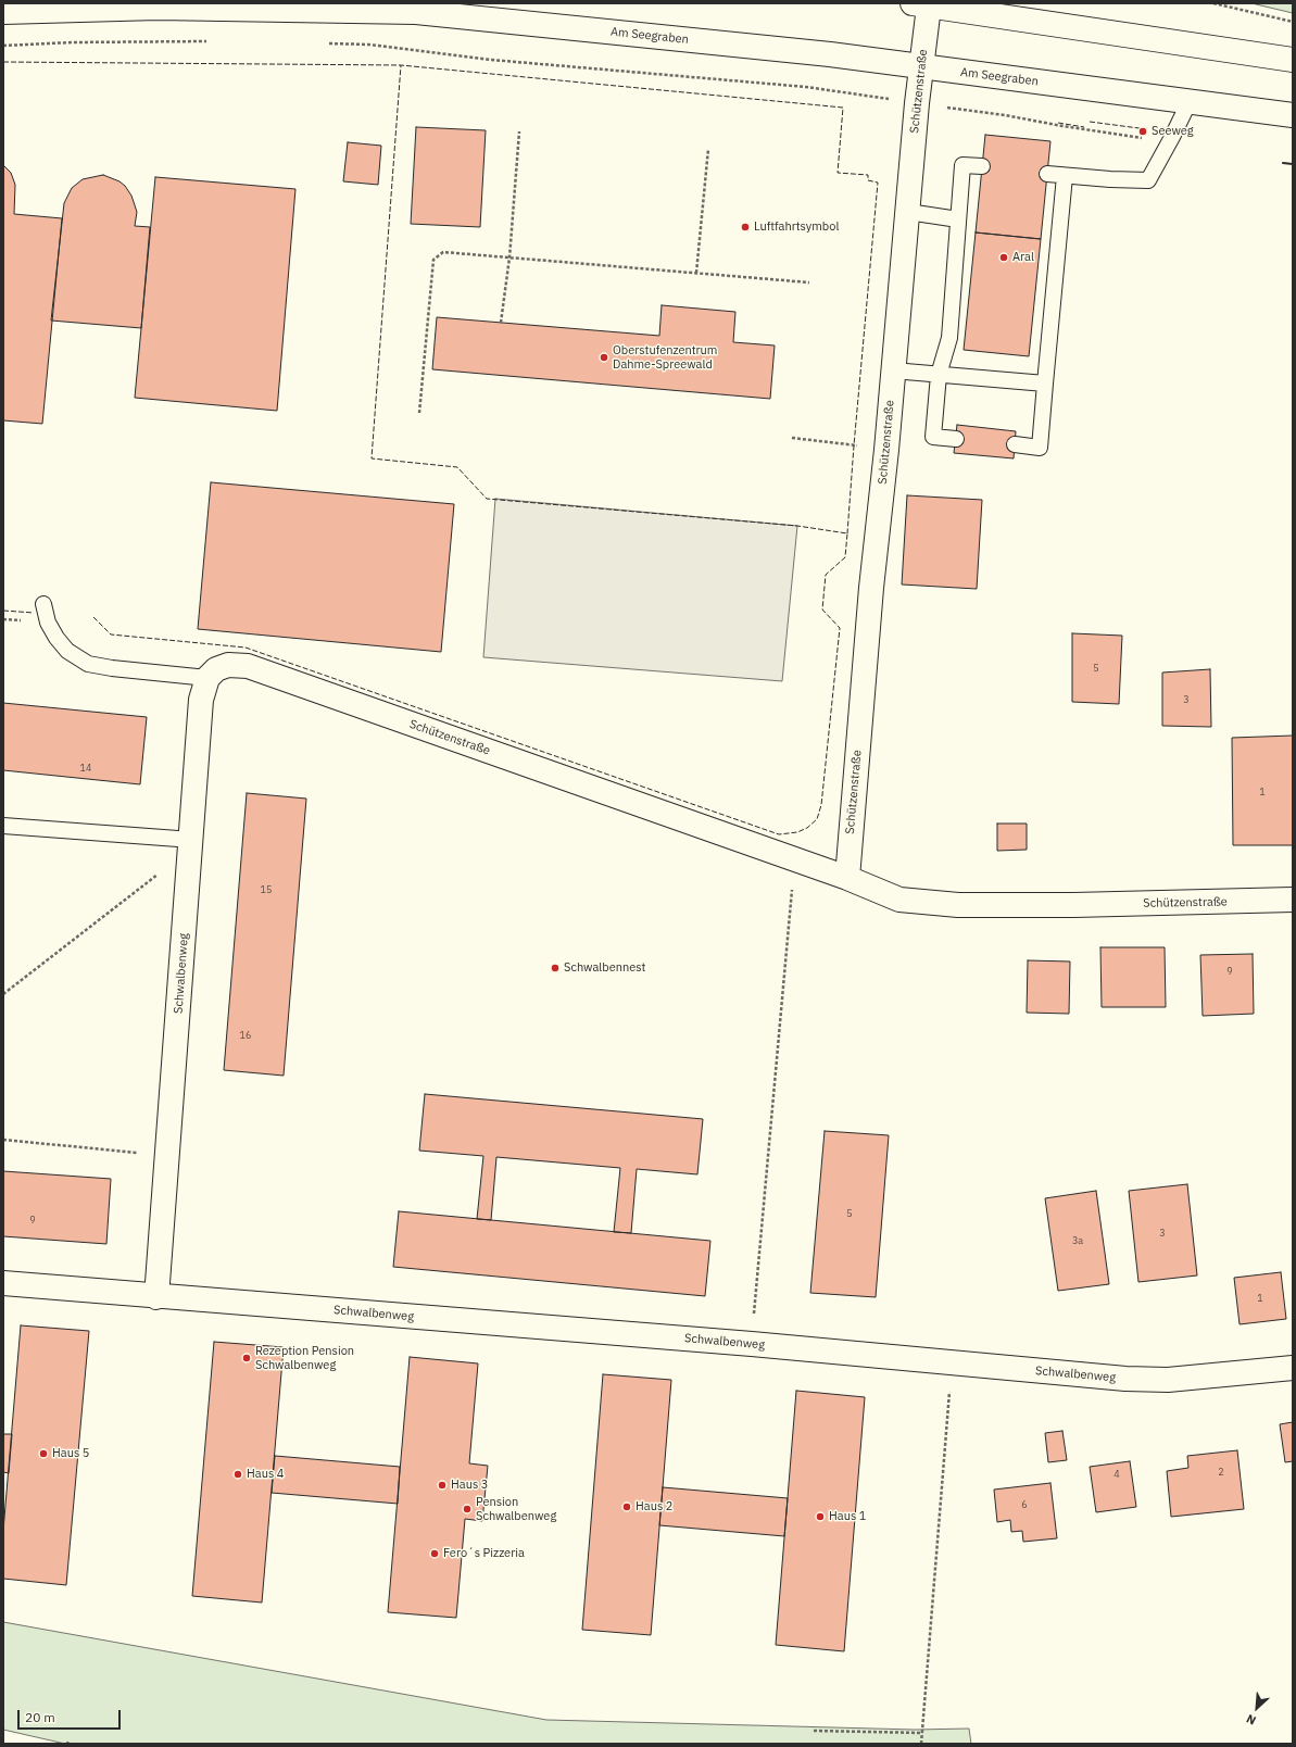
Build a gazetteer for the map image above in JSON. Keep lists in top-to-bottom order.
{
  "streets": {
    "street": ["Am Seegraben", "Schützenstraße", "Schwalbenweg"]
  },
  "crossings": [
    ["Am Seegraben", "Schützenstraße"]
  ],
  "places": [
    "Seeweg",
    "Luftfahrtsymbol",
    "Aral",
    "Oberstufenzentrum Dahme-Spreewald",
    "Schwalbennest",
    "Rezeption Pension Schwalbenweg",
    "Haus 5",
    "Haus 4",
    "Haus 3",
    "Haus 2",
    "Pension Schwalbenweg",
    "Haus 1",
    "Fero´s Pizzeria"
  ],
  "house_numbers": [
    "5",
    "3",
    "14",
    "1",
    "15",
    "9",
    "16",
    "5",
    "9",
    "3",
    "3a",
    "1",
    "2",
    "4",
    "6"
  ],
  "scale_bar": "20 m",
  "north": "bottom left"
}
